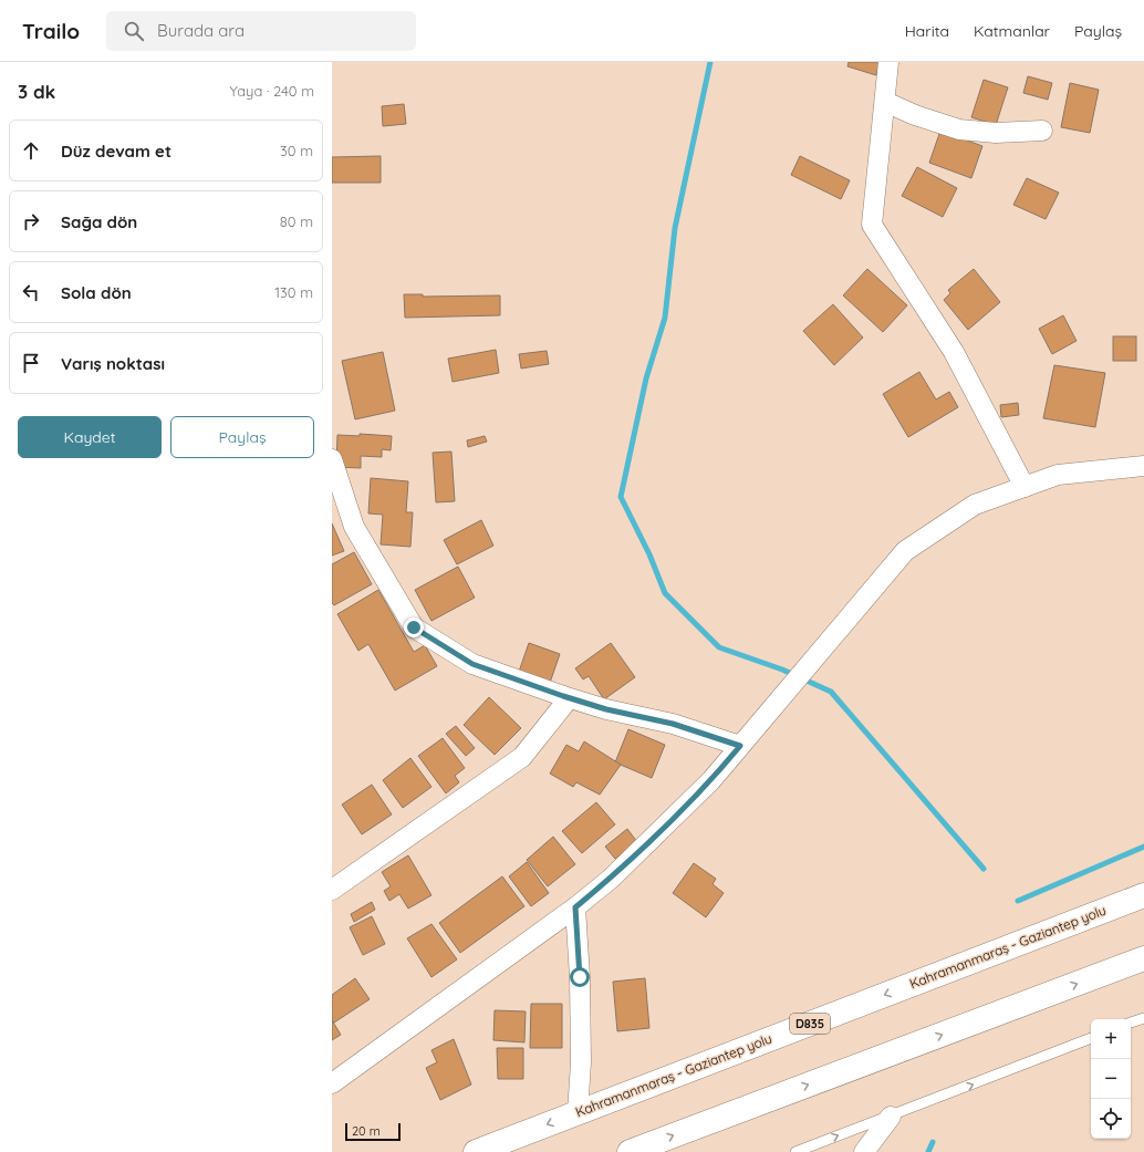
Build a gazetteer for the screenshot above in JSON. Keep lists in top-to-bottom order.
{
  "streets": {
    "highway": ["Kahramanmaraş - Gaziantep yolu", "D835"]
  },
  "scale_bar": "20 m",
  "page": {
    "header": "Trailo",
    "search": "Burada ara",
    "nav": ["Harita", "Katmanlar", "Paylaş"],
    "heading": ["3 dk", "Yaya · 240 m"],
    "list": [
      ["Düz devam et", "30 m"],
      ["Sağa dön", "80 m"],
      ["Sola dön", "130 m"],
      "Varış noktası"
    ],
    "buttons": ["Kaydet", "Paylaş"],
    "map_buttons": ["+", "−"],
    "scale": "20 m"
  }
}
